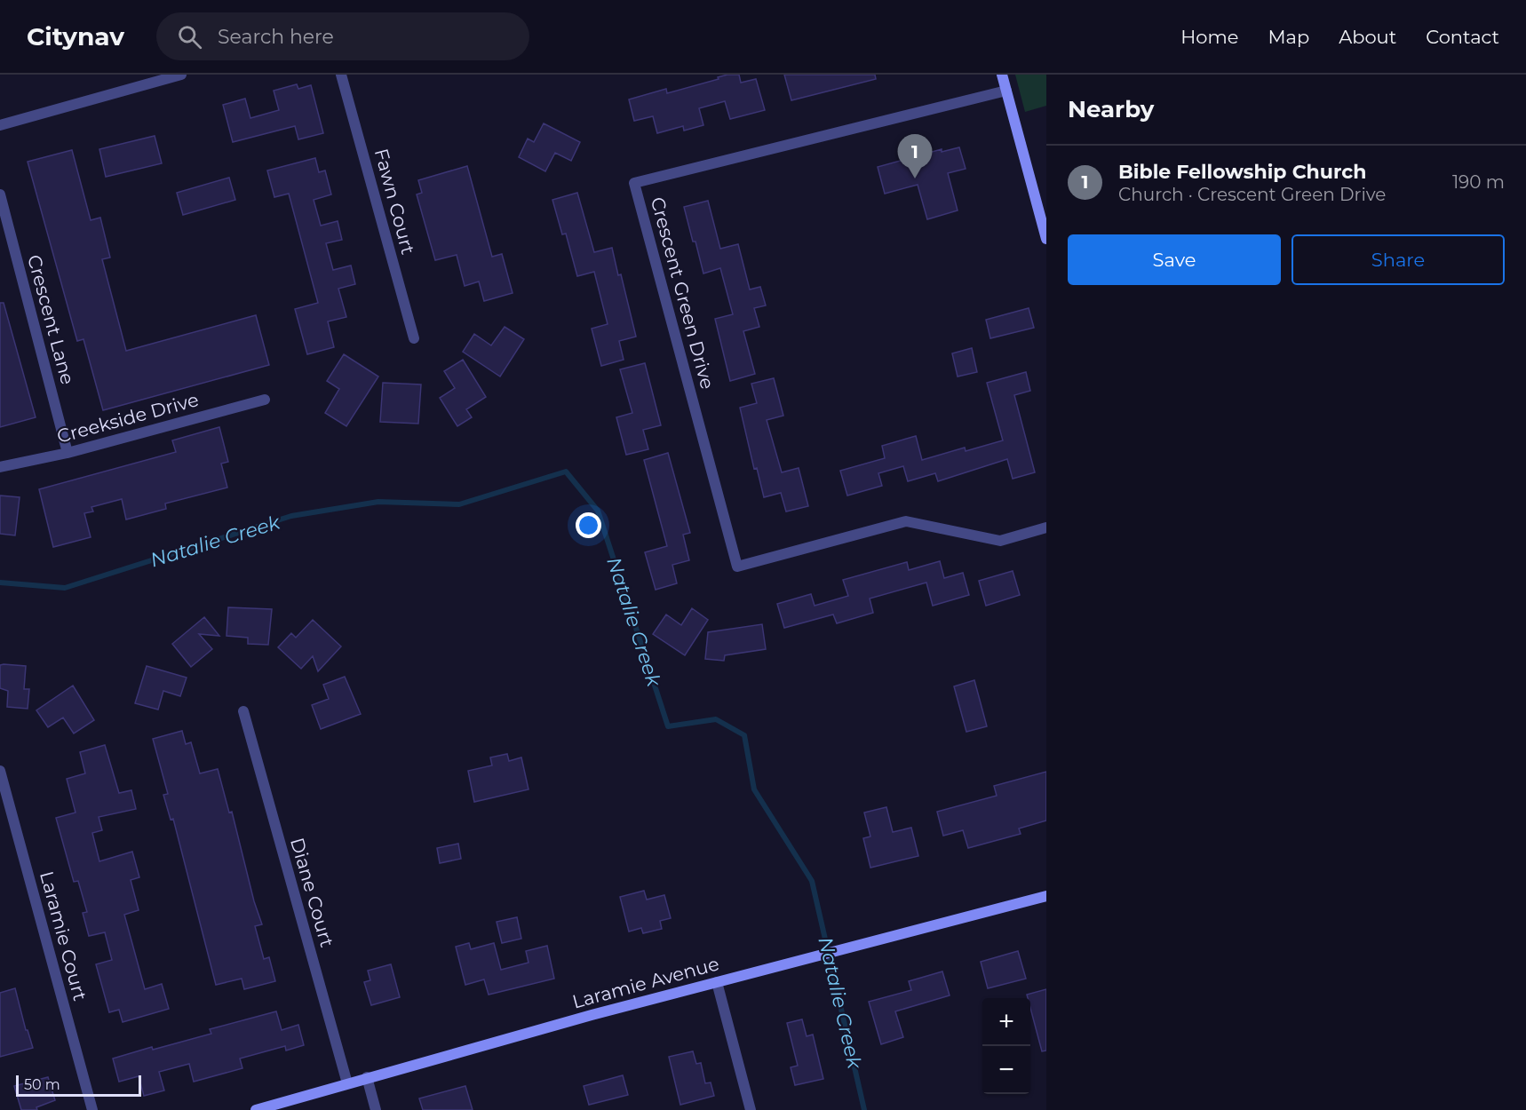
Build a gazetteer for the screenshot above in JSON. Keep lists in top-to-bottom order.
{
  "streets": {
    "street": [
      "Fawn Court",
      "Crescent Green Drive",
      "Crescent Lane",
      "Creekside Drive",
      "Diane Court",
      "Laramie Court",
      "Laramie Avenue"
    ]
  },
  "crossings": [
    ["Crescent Lane", "Creekside Drive"],
    ["Diane Court", "Laramie Avenue"]
  ],
  "water": ["Natalie Creek"],
  "scale_bar": "50 m",
  "page": {
    "header": "Citynav",
    "search": "Search here",
    "nav": [
      "Home",
      "Map",
      "About",
      "Contact"
    ],
    "heading": "Nearby",
    "pins": "1",
    "list": [
      {
        "mark": "1",
        "name": "Bible Fellowship Church",
        "note": "Church · Crescent Green Drive",
        "value": "190 m"
      }
    ],
    "buttons": ["Save", "Share"],
    "map_buttons": ["+", "−"],
    "scale": "50 m"
  }
}
